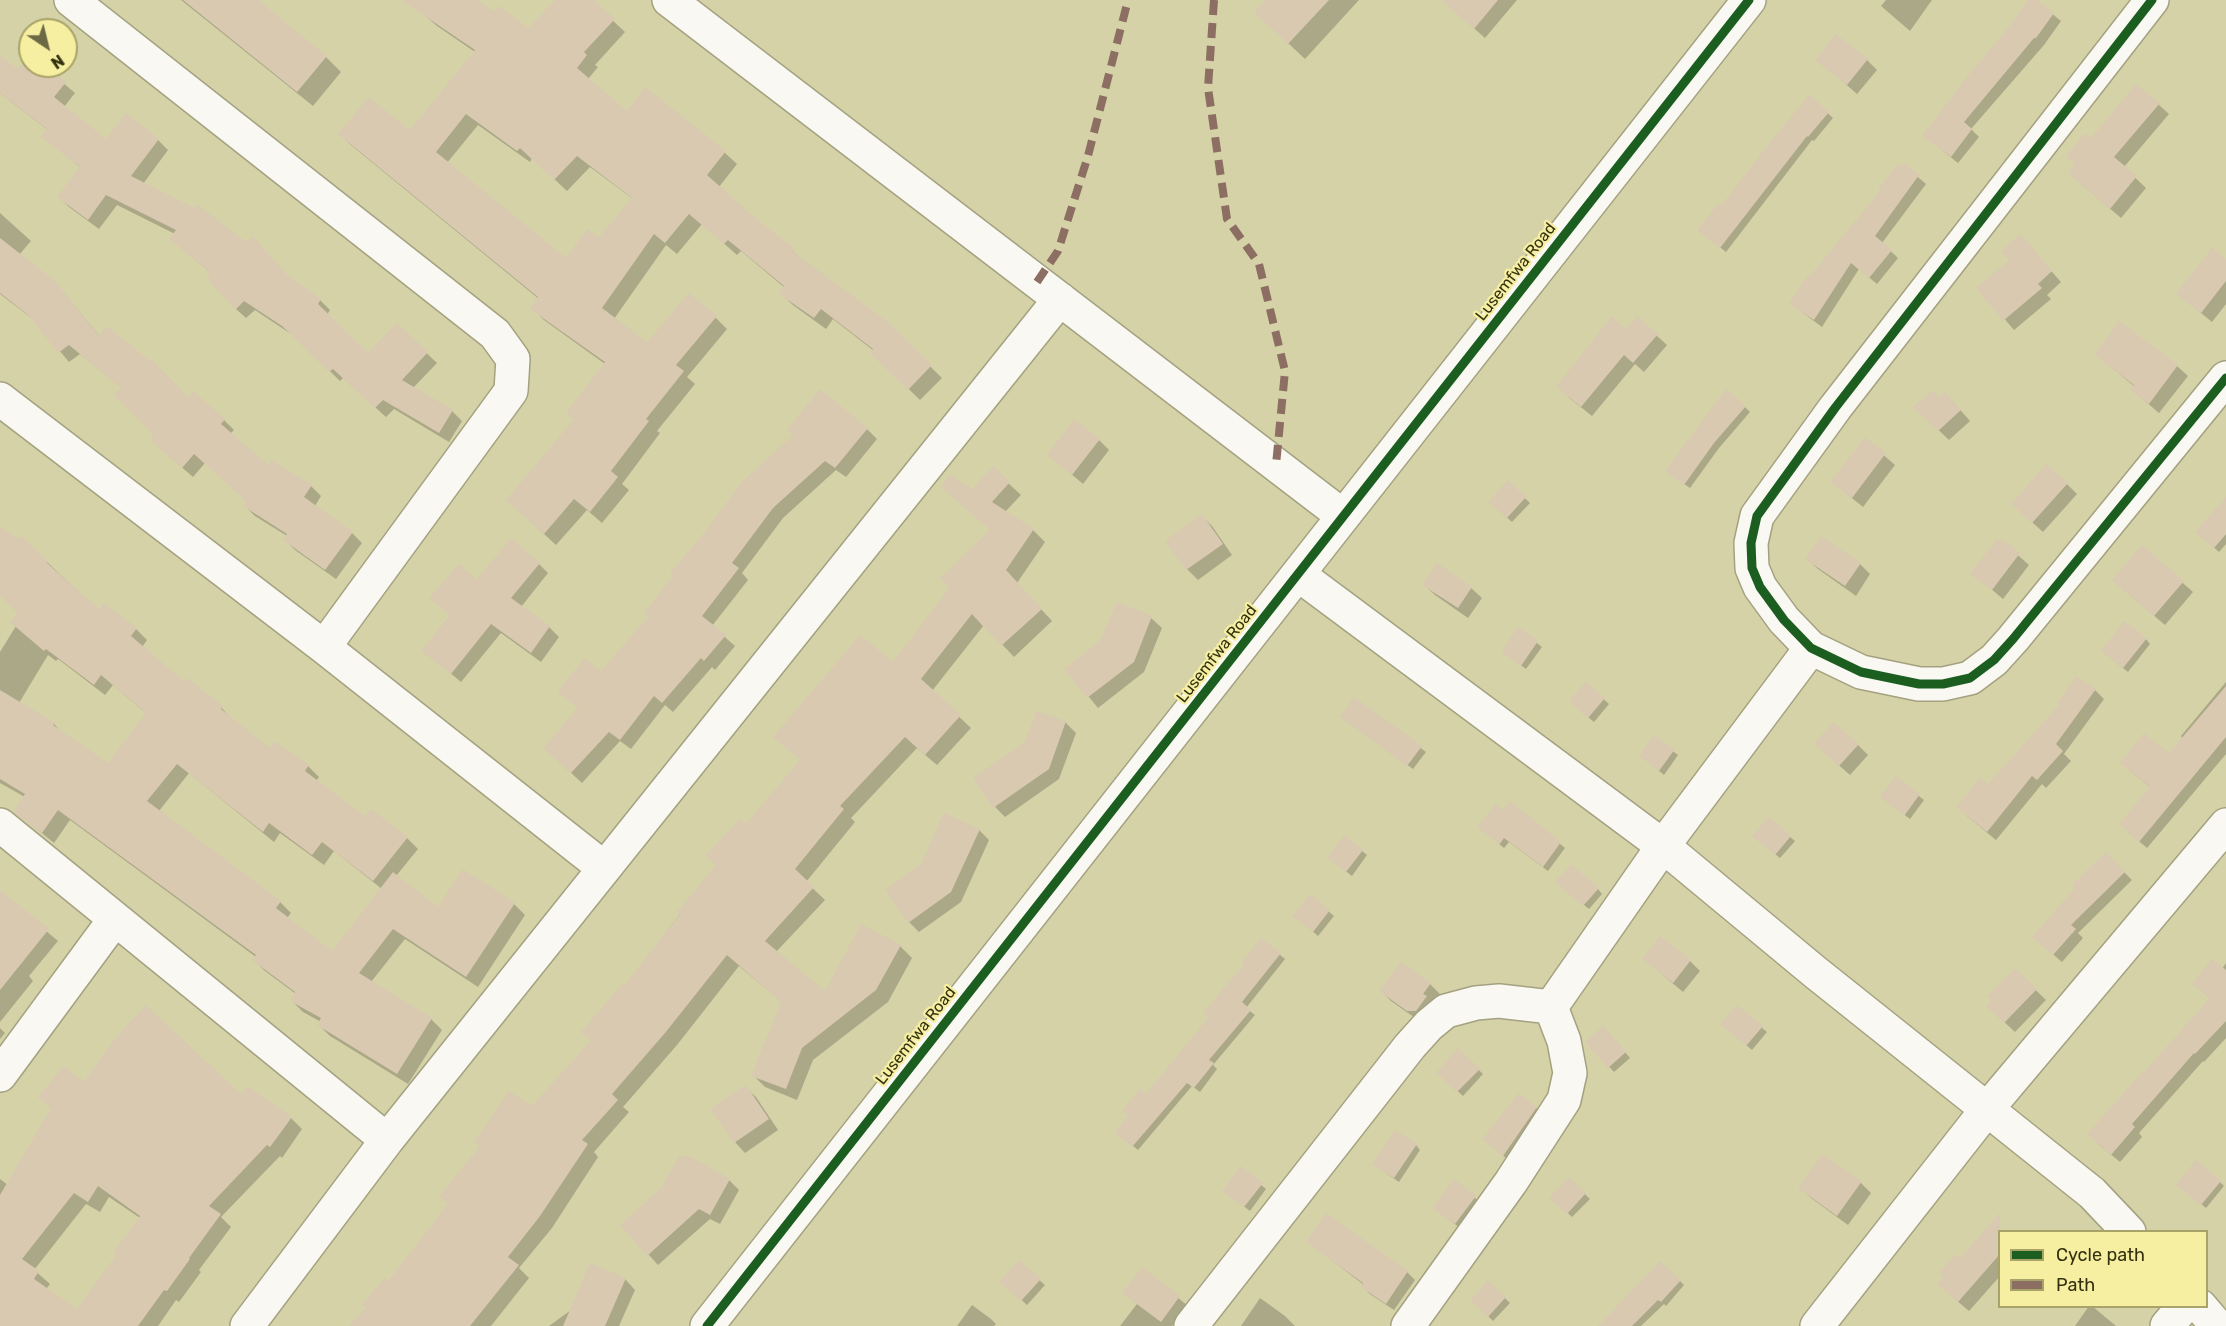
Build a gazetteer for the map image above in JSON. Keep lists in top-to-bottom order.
{
  "streets": {
    "street": ["Lusemfwa Road"]
  },
  "legend": ["Cycle path", "Path"],
  "north": "bottom right"
}
